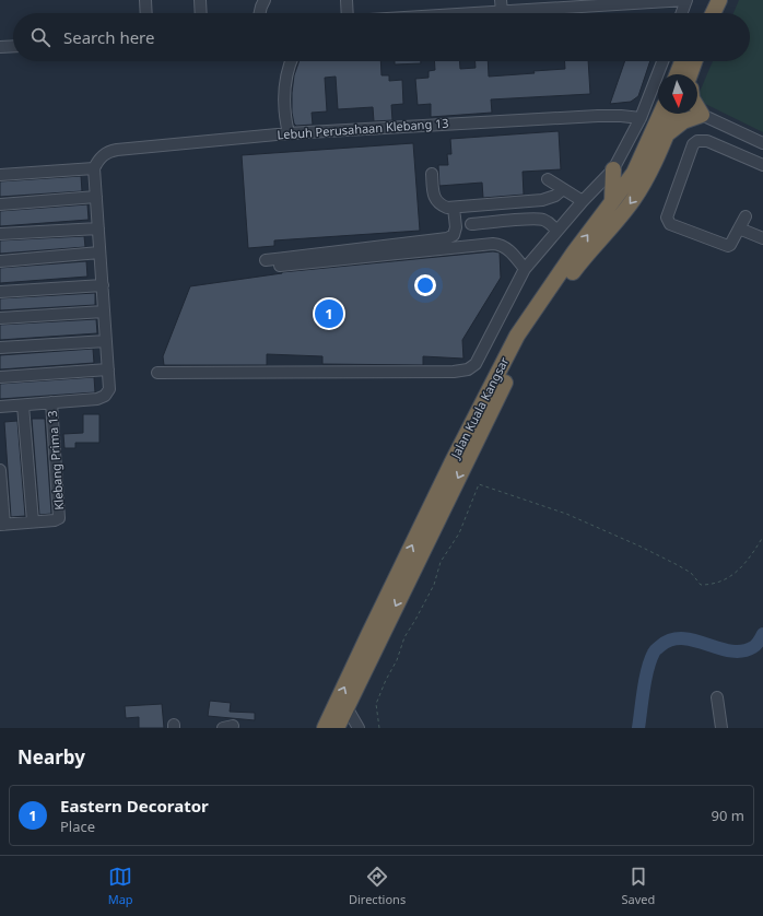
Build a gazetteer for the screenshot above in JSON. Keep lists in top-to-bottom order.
{
  "streets": {
    "highway": ["Jalan Kuala Kangsar"],
    "street": ["Lebuh Perusahaan Klebang 13", "Klebang Prima 13"]
  },
  "north": "bottom",
  "page": {
    "search": "Search here",
    "pins": "1",
    "heading": "Nearby",
    "list": [
      {
        "mark": "1",
        "name": "Eastern Decorator",
        "note": "Place",
        "value": "90 m"
      }
    ],
    "nav": ["Map", "Directions", "Saved"]
  }
}
